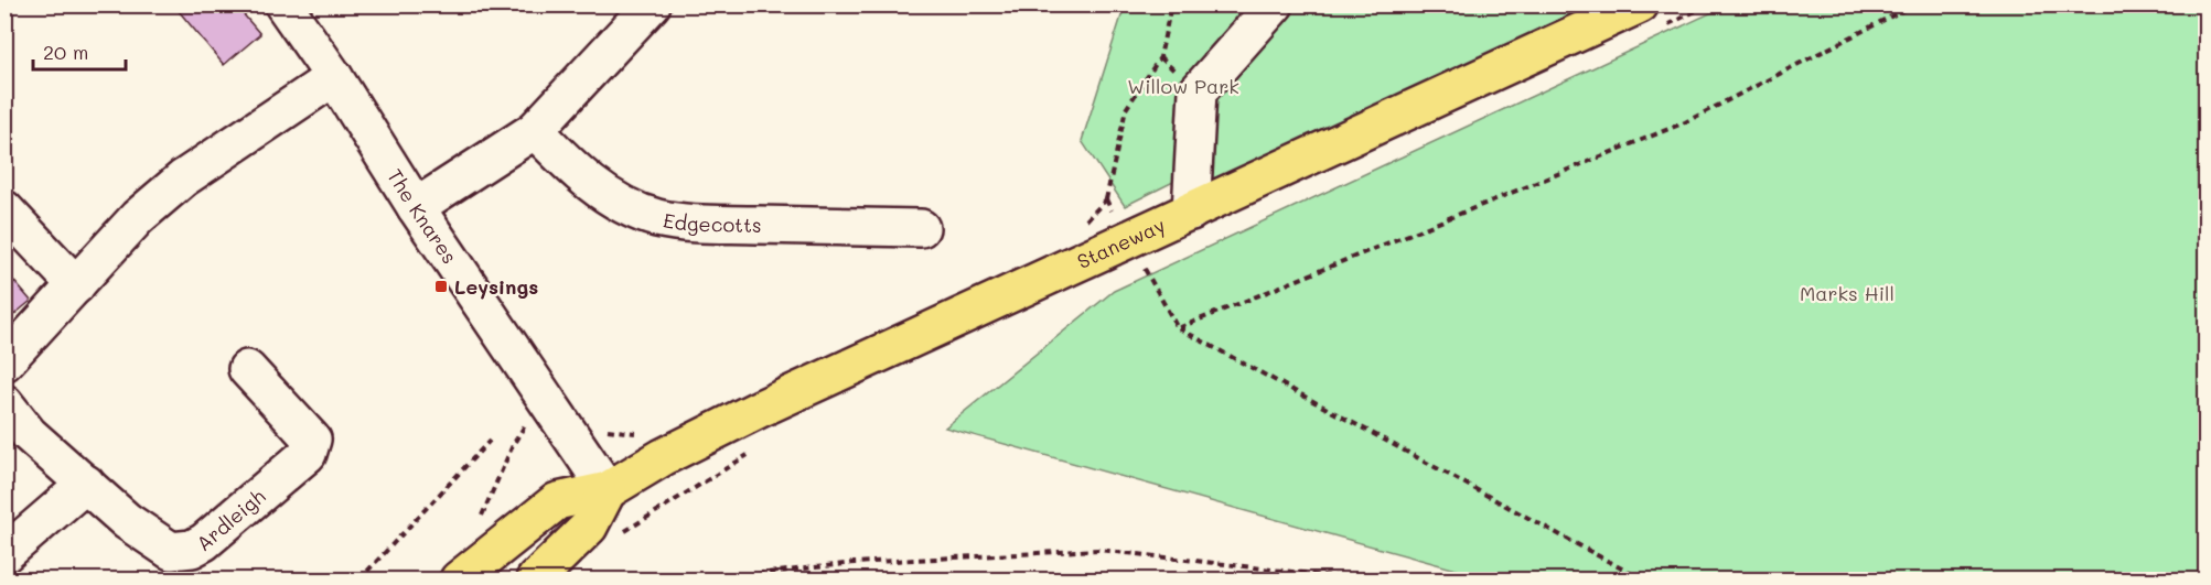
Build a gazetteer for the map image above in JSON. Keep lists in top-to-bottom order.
{
  "streets": {
    "main road": ["Staneway"],
    "street": ["The Knares", "Edgecotts", "Ardleigh"]
  },
  "crossings": [
    ["The Knares", "Staneway"]
  ],
  "parks": ["Willow Park", "Marks Hill"],
  "places": {
    "transit": ["Leysings"]
  },
  "scale_bar": "20 m"
}
